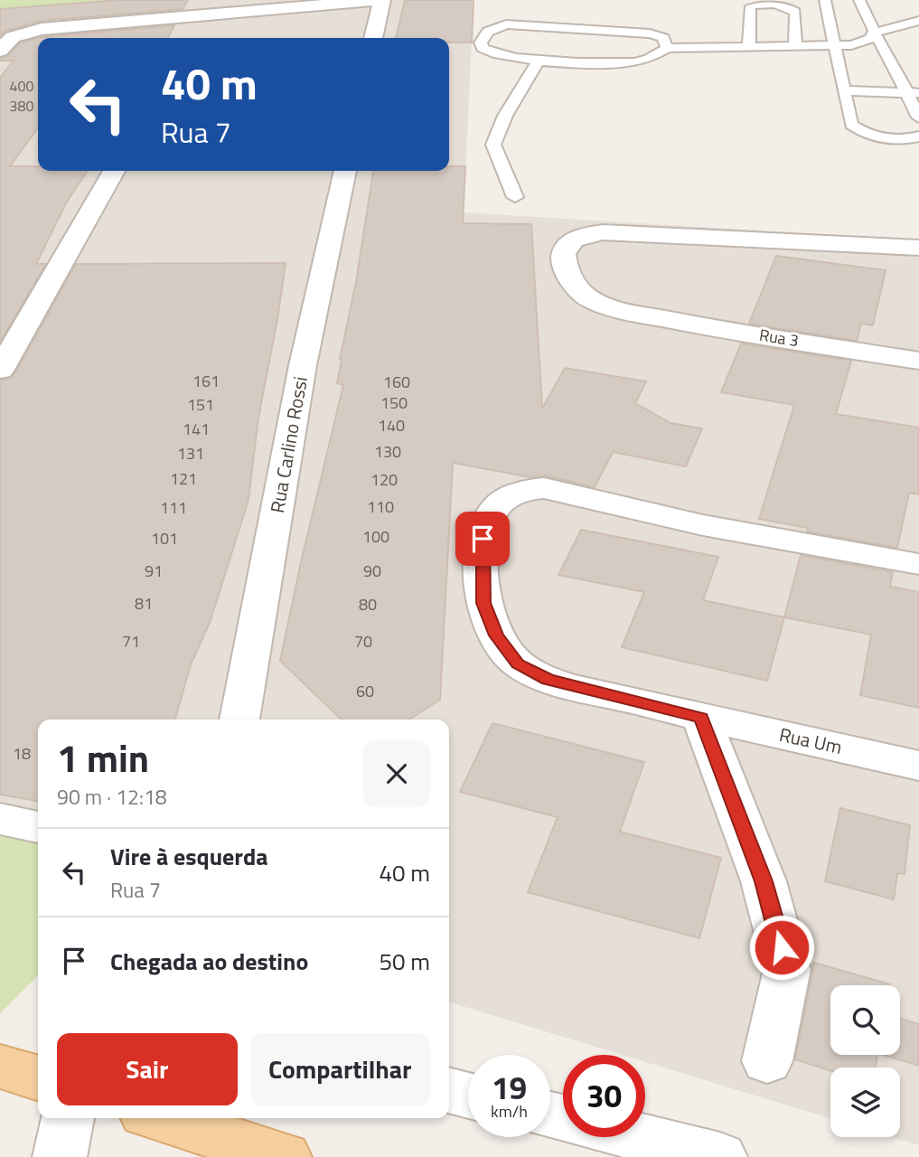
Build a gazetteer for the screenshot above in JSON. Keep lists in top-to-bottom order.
{
  "streets": {
    "street": ["Rua 3", "Rua Carlino Rossi", "Rua Um"]
  },
  "house_numbers": [
    "400",
    "380",
    "161",
    "160",
    "150",
    "151",
    "140",
    "141",
    "130",
    "131",
    "121",
    "120",
    "110",
    "111",
    "100",
    "101",
    "91",
    "90",
    "81",
    "80",
    "71",
    "70",
    "60",
    "18"
  ],
  "page": {
    "turn": ["40 m", "Rua 7"],
    "heading": ["1 min", "90 m · 12:18"],
    "list": [
      {
        "name": "Vire à esquerda",
        "note": "Rua 7",
        "value": "40 m"
      },
      {
        "name": "Chegada ao destino",
        "value": "50 m"
      }
    ],
    "buttons": ["Sair", "Compartilhar"],
    "speed": "19 km/h",
    "limit": "30"
  }
}
